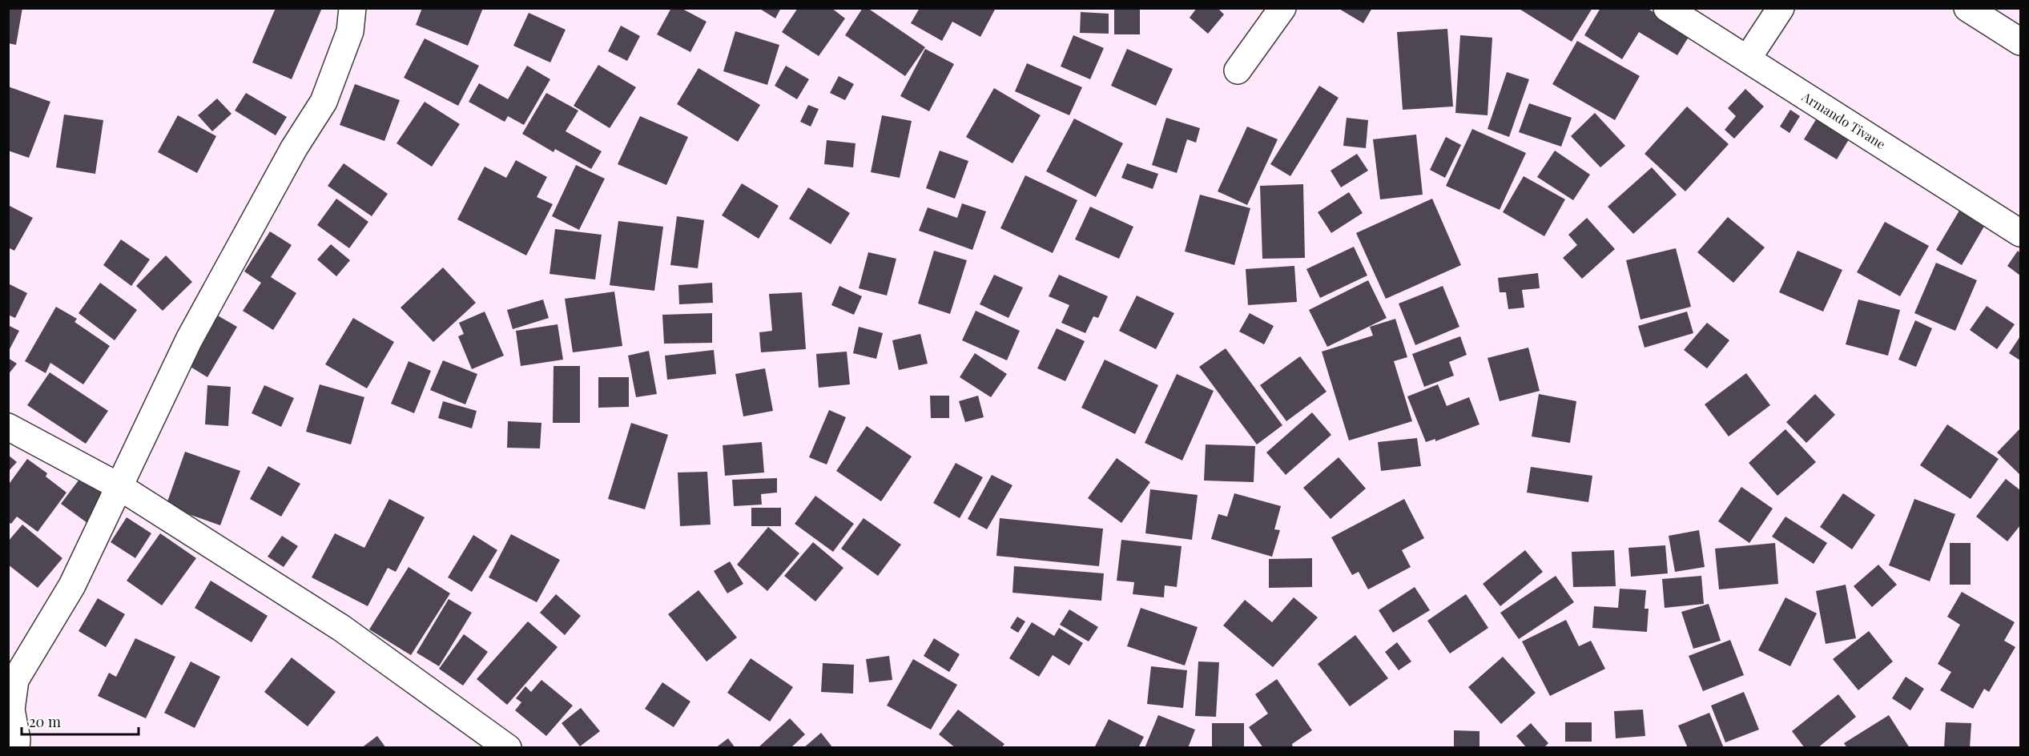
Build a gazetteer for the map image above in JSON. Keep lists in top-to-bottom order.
{
  "streets": {
    "street": ["Armando Tivane"]
  },
  "scale_bar": "20 m"
}
